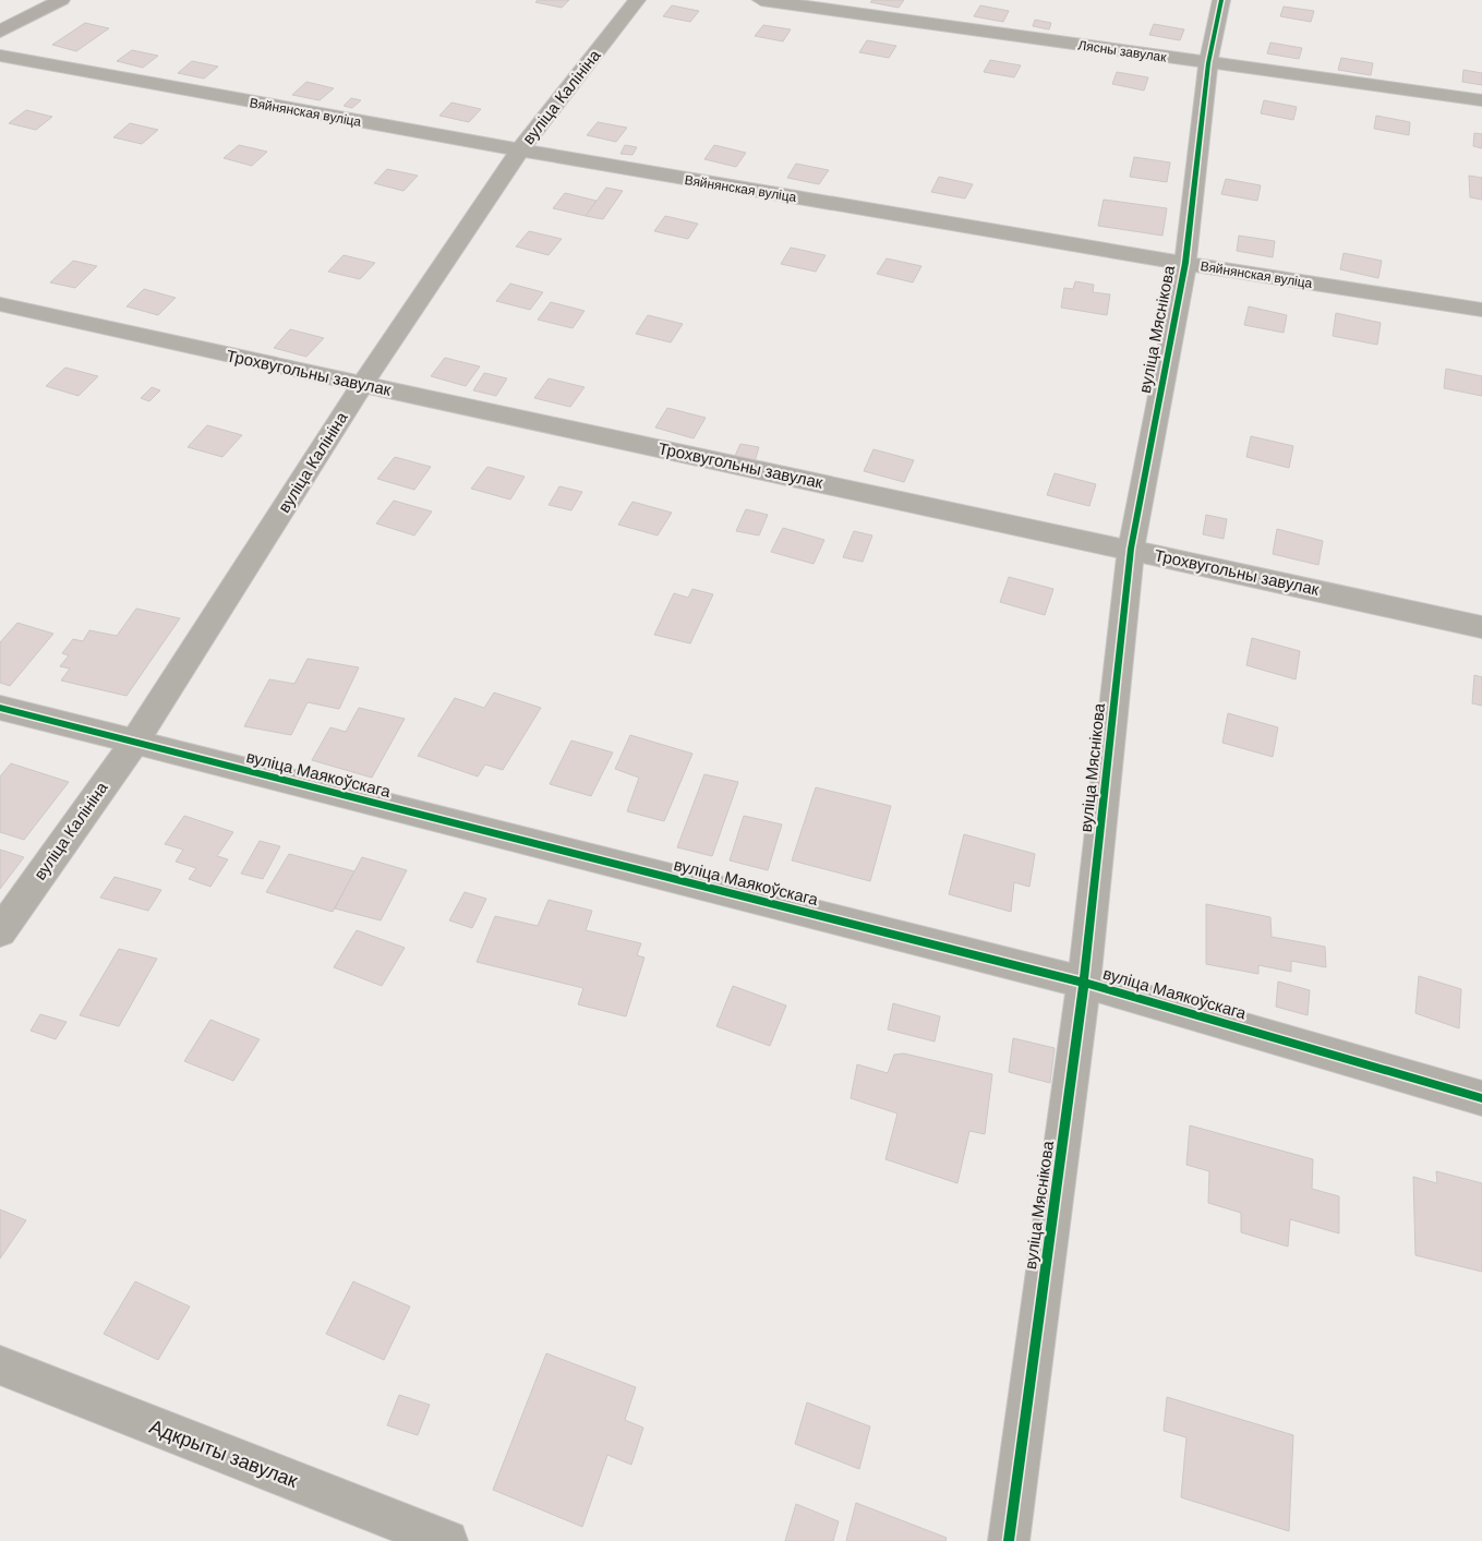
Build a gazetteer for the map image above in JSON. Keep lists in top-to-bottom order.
{
  "streets": {
    "street": [
      "Лясны завулак",
      "вуліца Калініна",
      "Вяйнянская вуліца",
      "вуліца Мяснікова",
      "Трохвугольны завулак",
      "вуліца Маякоўскага",
      "Адкрыты завулак"
    ]
  },
  "crossings": [
    ["Лясны завулак", "вуліца Мяснікова"],
    ["вуліца Калініна", "Вяйнянская вуліца"],
    ["вуліца Калініна", "Трохвугольны завулак"],
    ["вуліца Калініна", "вуліца Маякоўскага"],
    ["Вяйнянская вуліца", "вуліца Мяснікова"],
    ["вуліца Мяснікова", "Трохвугольны завулак"],
    ["вуліца Мяснікова", "вуліца Маякоўскага"]
  ]
}
